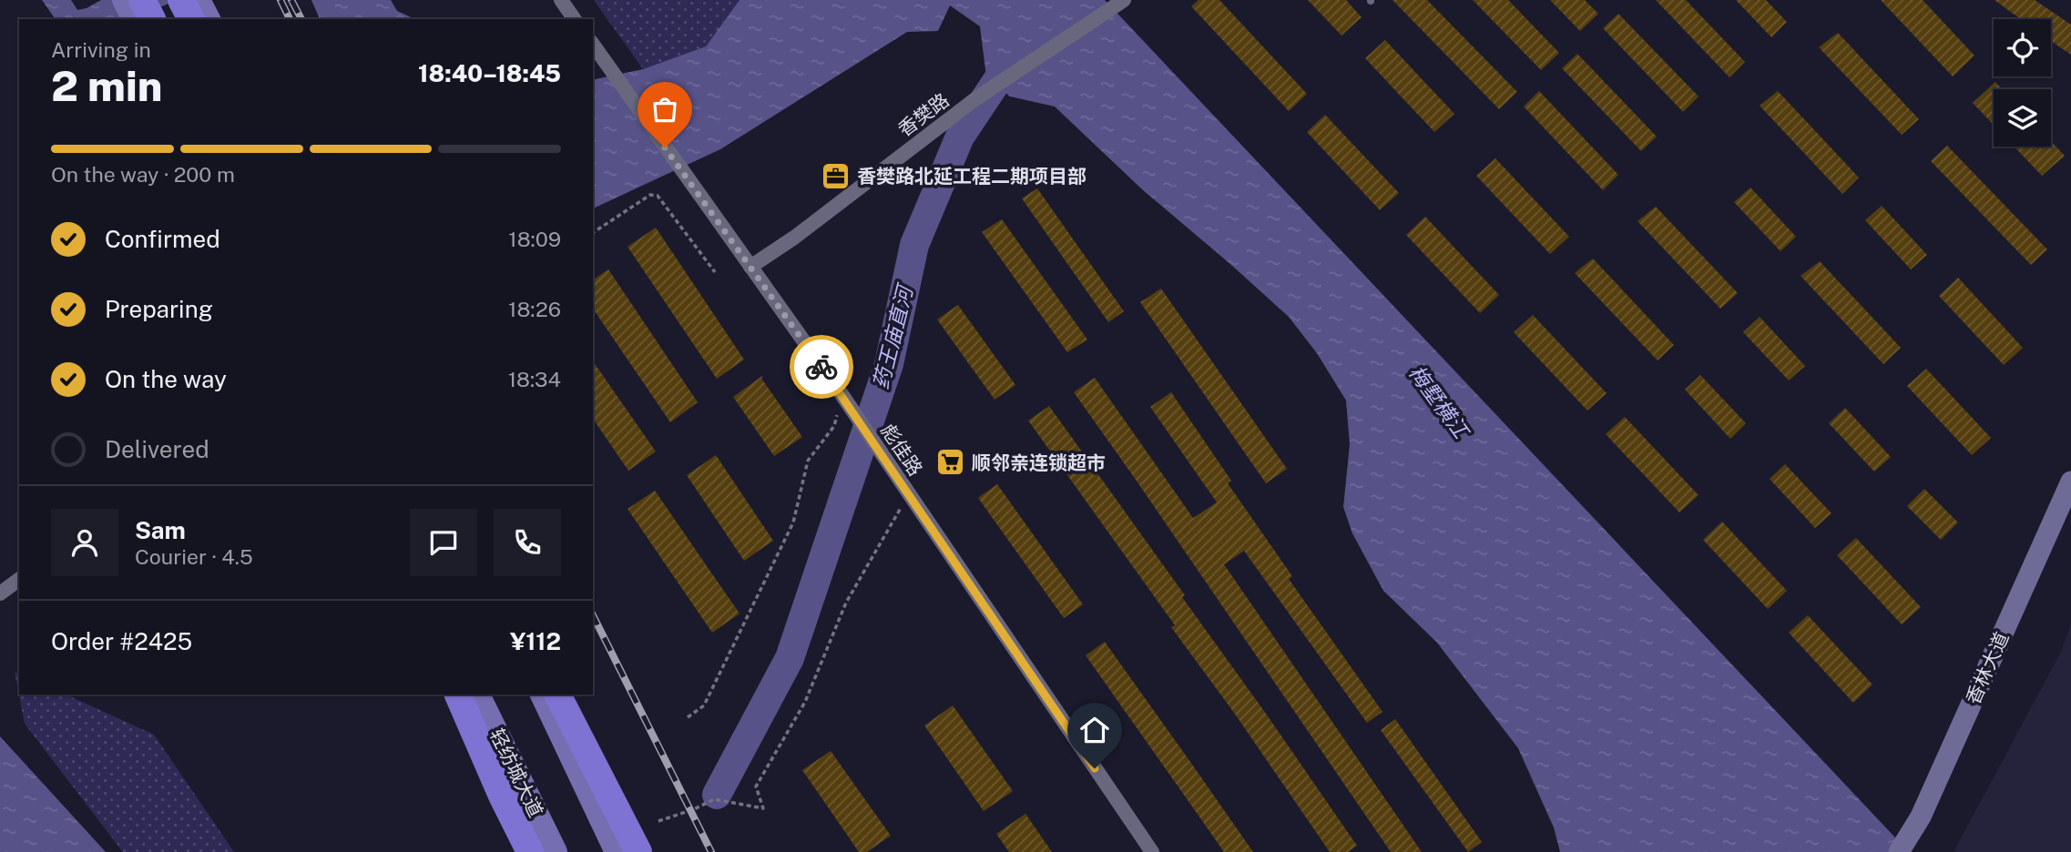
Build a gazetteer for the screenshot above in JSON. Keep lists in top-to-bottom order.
{
  "streets": {
    "main road": ["轻纺城大道"],
    "street": ["香樊路", "彪佳路", "香林大道"]
  },
  "crossings": [
    ["香樊路", "彪佳路"]
  ],
  "water": ["药王庙直河", "梅墅横江"],
  "places": {
    "office": ["香樊路北延工程二期项目部"],
    "supermarket": ["顺邻亲连锁超市"]
  },
  "page": {
    "heading": ["2 min", "Arriving in", "18:40–18:45"],
    "panel": [
      "Sam",
      "Courier · 4.5",
      "Order #2425",
      "¥112"
    ],
    "bar": "On the way · 200 m",
    "list": [
      ["Confirmed", "18:09"],
      ["Preparing", "18:26"],
      ["On the way", "18:34"],
      "Delivered"
    ]
  }
}
